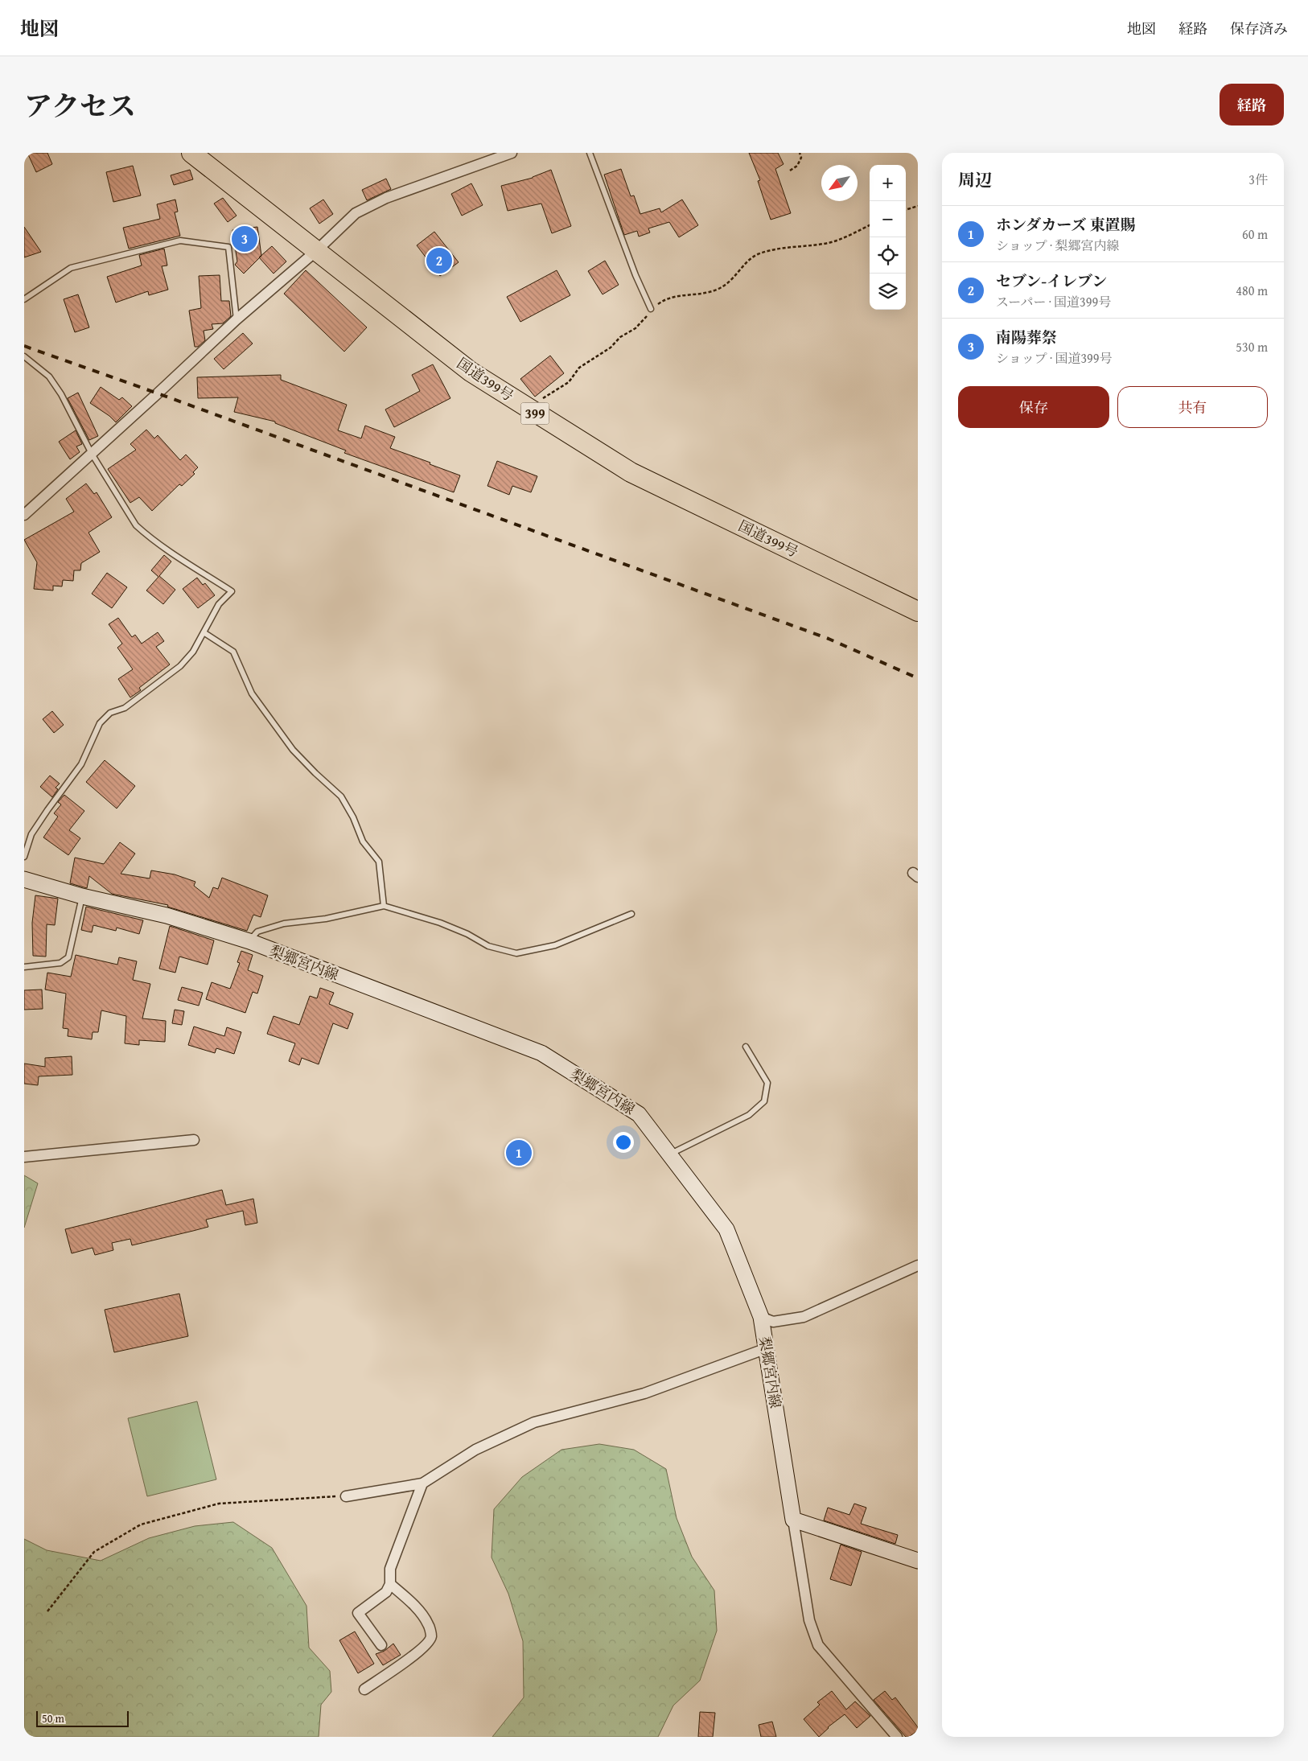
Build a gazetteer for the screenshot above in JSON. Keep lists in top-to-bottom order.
{
  "streets": {
    "highway": ["国道399号", "399"],
    "main road": ["梨郷宮内線"]
  },
  "scale_bar": "50 m",
  "north": "bottom left",
  "page": {
    "header": "地図",
    "nav": ["地図", "経路", "保存済み"],
    "title": "アクセス",
    "buttons": [
      "経路",
      ["保存", "共有"]
    ],
    "heading": ["周辺", "3件"],
    "map_buttons": ["+", "−"],
    "list": [
      {
        "mark": "1",
        "name": "ホンダカーズ 東置賜",
        "note": "ショップ · 梨郷宮内線",
        "value": "60 m"
      },
      {
        "mark": "2",
        "name": "セブン-イレブン",
        "note": "スーパー · 国道399号",
        "value": "480 m"
      },
      {
        "mark": "3",
        "name": "南陽葬祭",
        "note": "ショップ · 国道399号",
        "value": "530 m"
      }
    ],
    "pins": ["3", "2", "1"],
    "scale": "50 m"
  }
}
